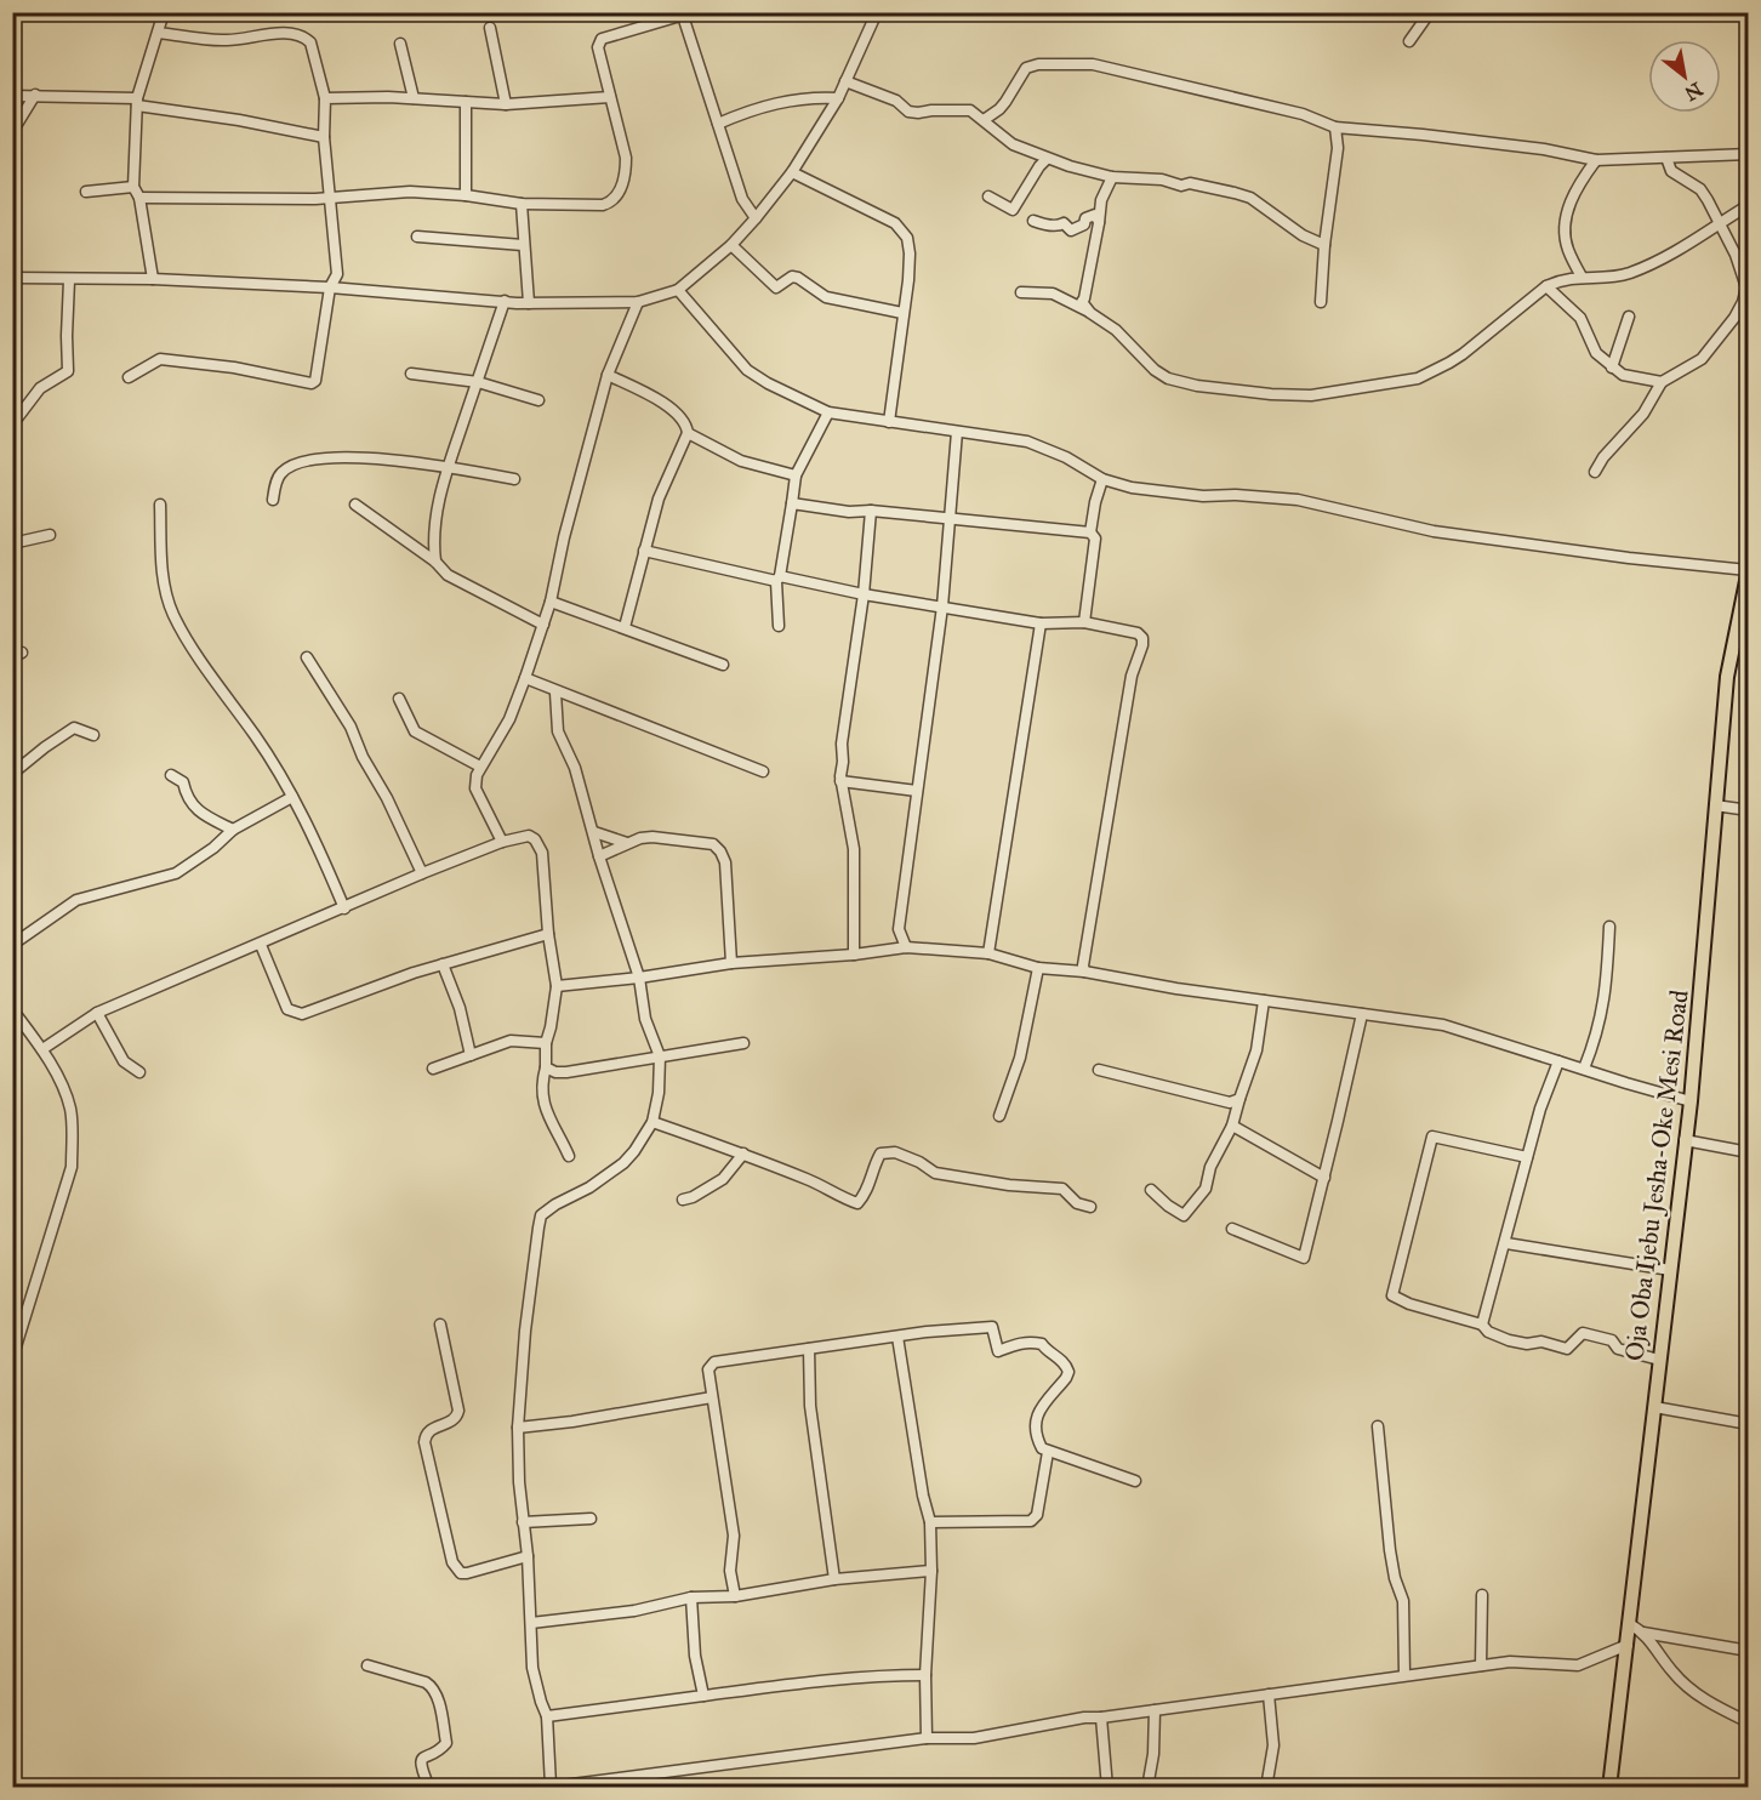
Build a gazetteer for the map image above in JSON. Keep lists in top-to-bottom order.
{
  "streets": {
    "main road": ["Oja Oba Ijebu Jesha-Oke Mesi Road"]
  },
  "north": "bottom right"
}
